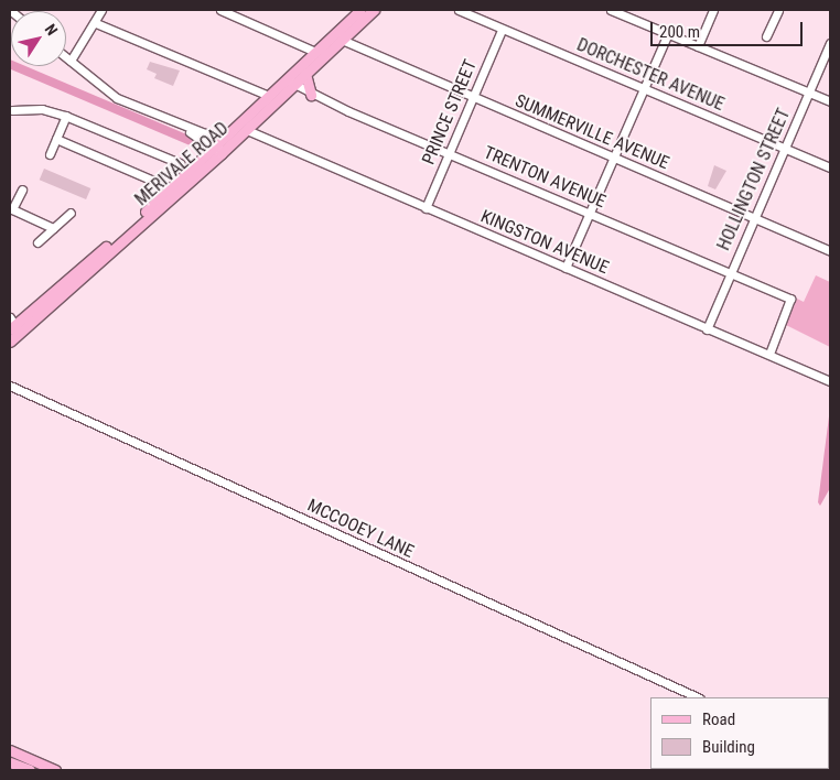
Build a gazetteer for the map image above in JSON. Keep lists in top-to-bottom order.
{
  "streets": {
    "main road": ["MERIVALE ROAD"],
    "street": [
      "DORCHESTER AVENUE",
      "PRINCE STREET",
      "SUMMERVILLE AVENUE",
      "TRENTON AVENUE",
      "HOLLINGTON STREET",
      "KINGSTON AVENUE",
      "MCCOOEY LANE"
    ]
  },
  "crossings": [
    ["DORCHESTER AVENUE", "PRINCE STREET"],
    ["DORCHESTER AVENUE", "HOLLINGTON STREET"],
    ["PRINCE STREET", "SUMMERVILLE AVENUE"],
    ["PRINCE STREET", "TRENTON AVENUE"],
    ["PRINCE STREET", "KINGSTON AVENUE"],
    ["SUMMERVILLE AVENUE", "MERIVALE ROAD"],
    ["SUMMERVILLE AVENUE", "HOLLINGTON STREET"],
    ["MERIVALE ROAD", "TRENTON AVENUE"],
    ["MERIVALE ROAD", "KINGSTON AVENUE"],
    ["TRENTON AVENUE", "HOLLINGTON STREET"],
    ["TRENTON AVENUE", "KINGSTON AVENUE"],
    ["HOLLINGTON STREET", "KINGSTON AVENUE"]
  ],
  "legend": ["Road", "Building"],
  "scale_bar": "200 m",
  "north": "top right"
}
